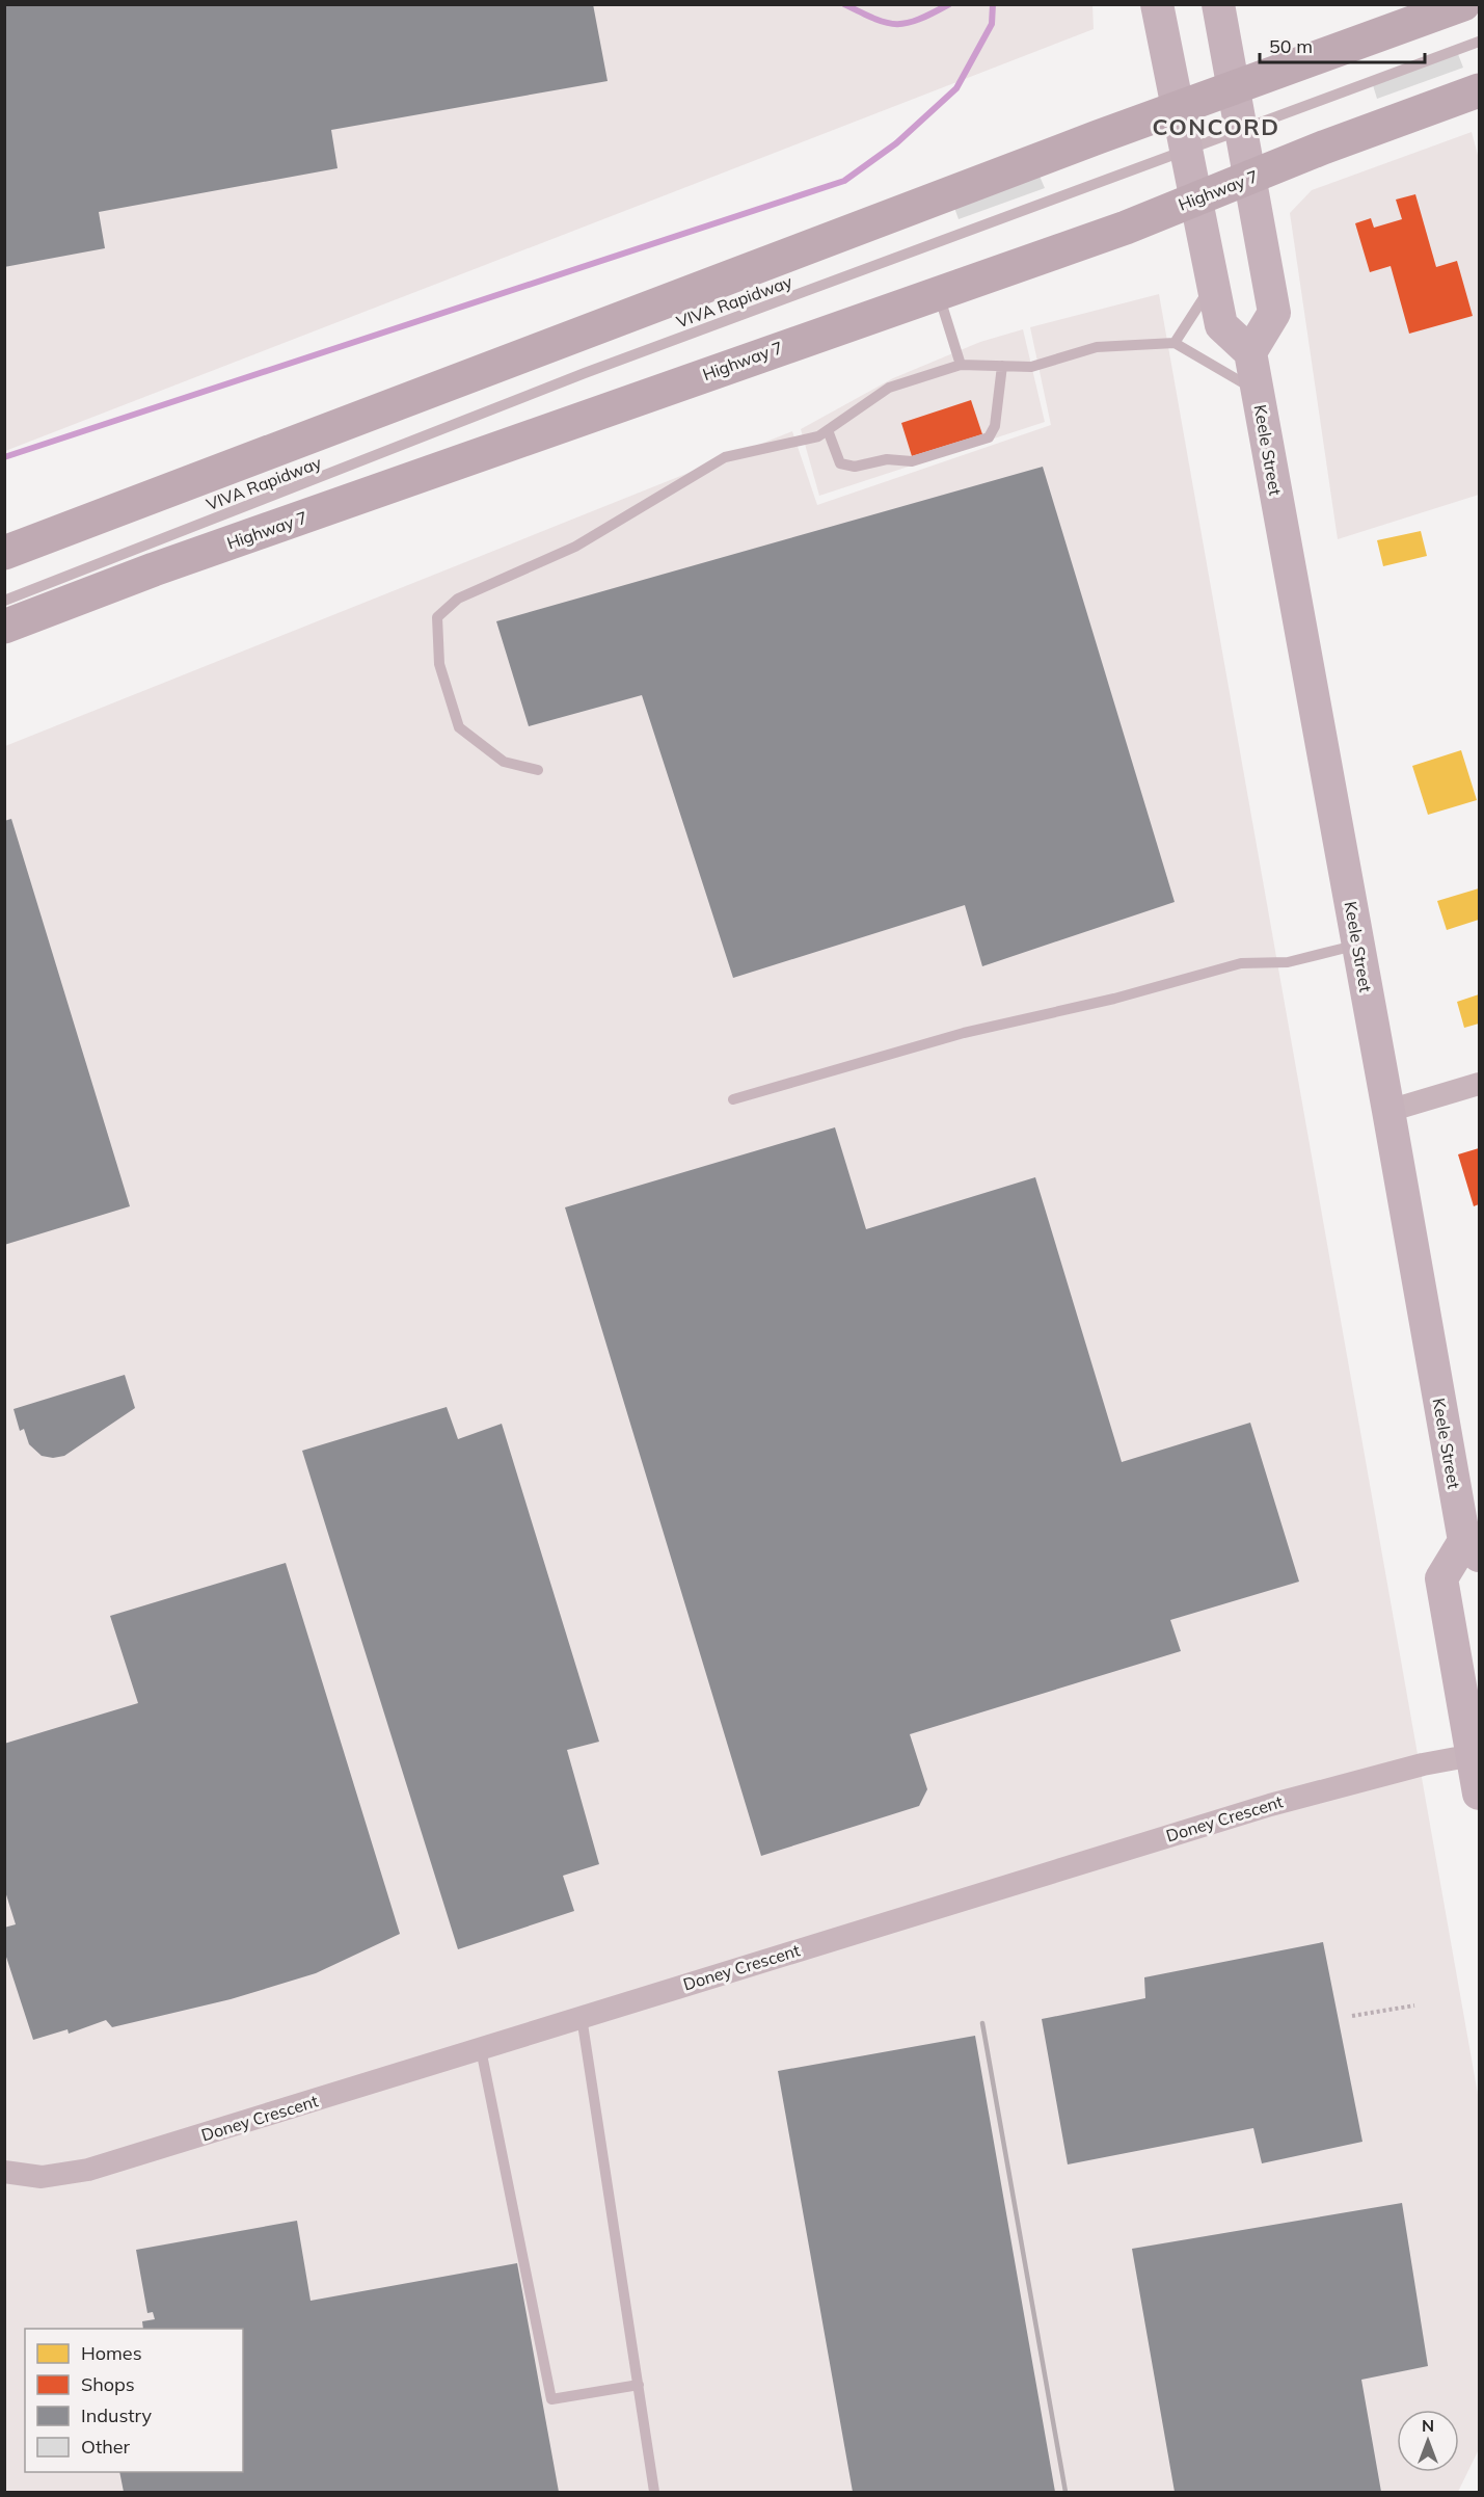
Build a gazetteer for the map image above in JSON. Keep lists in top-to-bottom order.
{
  "streets": {
    "main road": ["Highway 7", "Keele Street"],
    "street": ["Doney Crescent"],
    "lane": ["VIVA Rapidway"]
  },
  "crossings": [
    ["Keele Street", "Doney Crescent"]
  ],
  "districts": ["CONCORD"],
  "legend": [
    "Homes",
    "Shops",
    "Industry",
    "Other"
  ],
  "scale_bar": "50 m",
  "north": "top"
}
